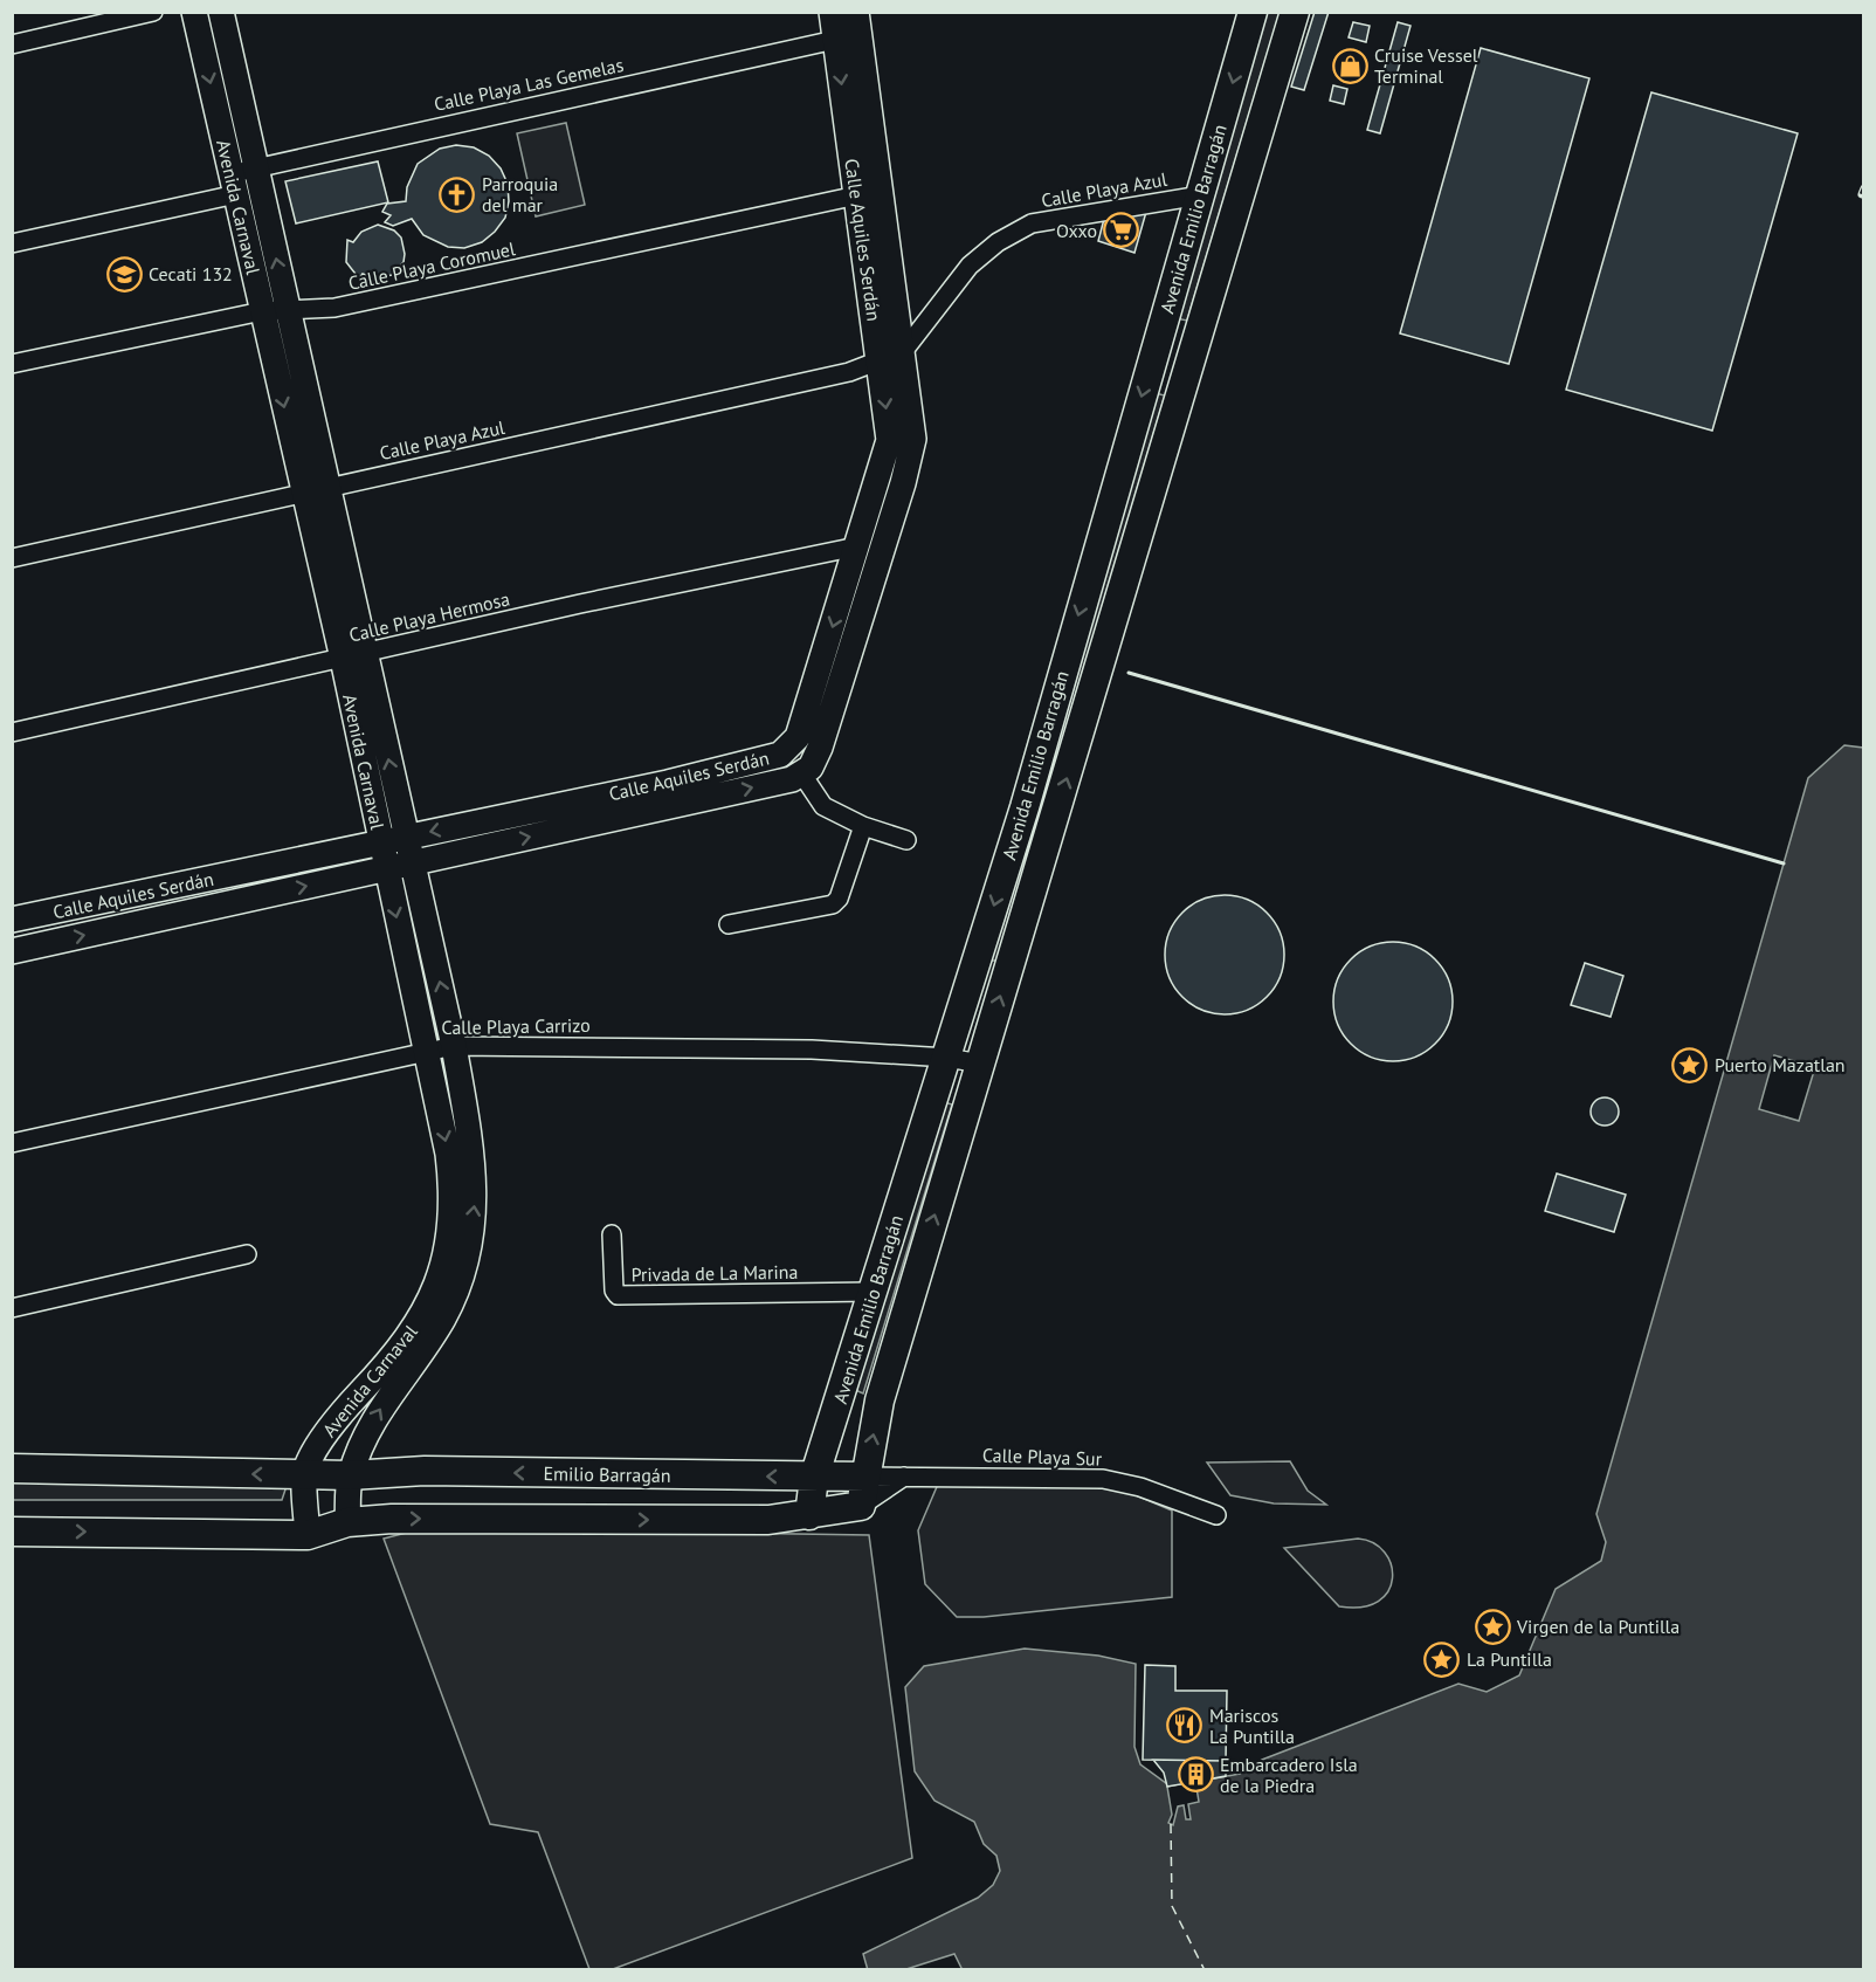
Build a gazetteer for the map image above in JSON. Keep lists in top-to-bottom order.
{
  "streets": {
    "main road": ["Avenida Emilio Barragán", "Emilio Barragán"],
    "street": [
      "Calle Playa Las Gemelas",
      "Calle Playa Azul",
      "Avenida Carnaval",
      "Calle Aquiles Serdán",
      "Calle Playa Coromuel",
      "Calle Playa Hermosa",
      "Calle Playa Carrizo",
      "Privada de La Marina",
      "Calle Playa Sur"
    ]
  },
  "crossings": [
    ["Calle Playa Las Gemelas", "Avenida Carnaval"],
    ["Calle Playa Las Gemelas", "Calle Aquiles Serdán"],
    ["Calle Playa Azul", "Avenida Carnaval"],
    ["Calle Playa Azul", "Avenida Emilio Barragán"],
    ["Calle Playa Azul", "Calle Aquiles Serdán"],
    ["Avenida Carnaval", "Calle Aquiles Serdán"],
    ["Avenida Carnaval", "Calle Playa Coromuel"],
    ["Avenida Carnaval", "Calle Playa Hermosa"],
    ["Avenida Carnaval", "Calle Playa Carrizo"],
    ["Avenida Carnaval", "Emilio Barragán"],
    ["Avenida Emilio Barragán", "Calle Playa Carrizo"],
    ["Avenida Emilio Barragán", "Privada de La Marina"],
    ["Avenida Emilio Barragán", "Calle Playa Sur"],
    ["Avenida Emilio Barragán", "Emilio Barragán"],
    ["Calle Aquiles Serdán", "Calle Playa Coromuel"],
    ["Calle Aquiles Serdán", "Calle Playa Hermosa"],
    ["Calle Playa Sur", "Emilio Barragán"]
  ],
  "places": {
    "shop": ["Cruise Vessel Terminal"],
    "church": ["Parroquia del mar"],
    "supermarket": ["Oxxo"],
    "school or university": ["Cecati 132"],
    "place": ["Puerto Mazatlan", "Virgen de la Puntilla", "La Puntilla"],
    "restaurant": ["Mariscos La Puntilla"],
    "building": ["Embarcadero Isla de la Piedra"]
  }
}
